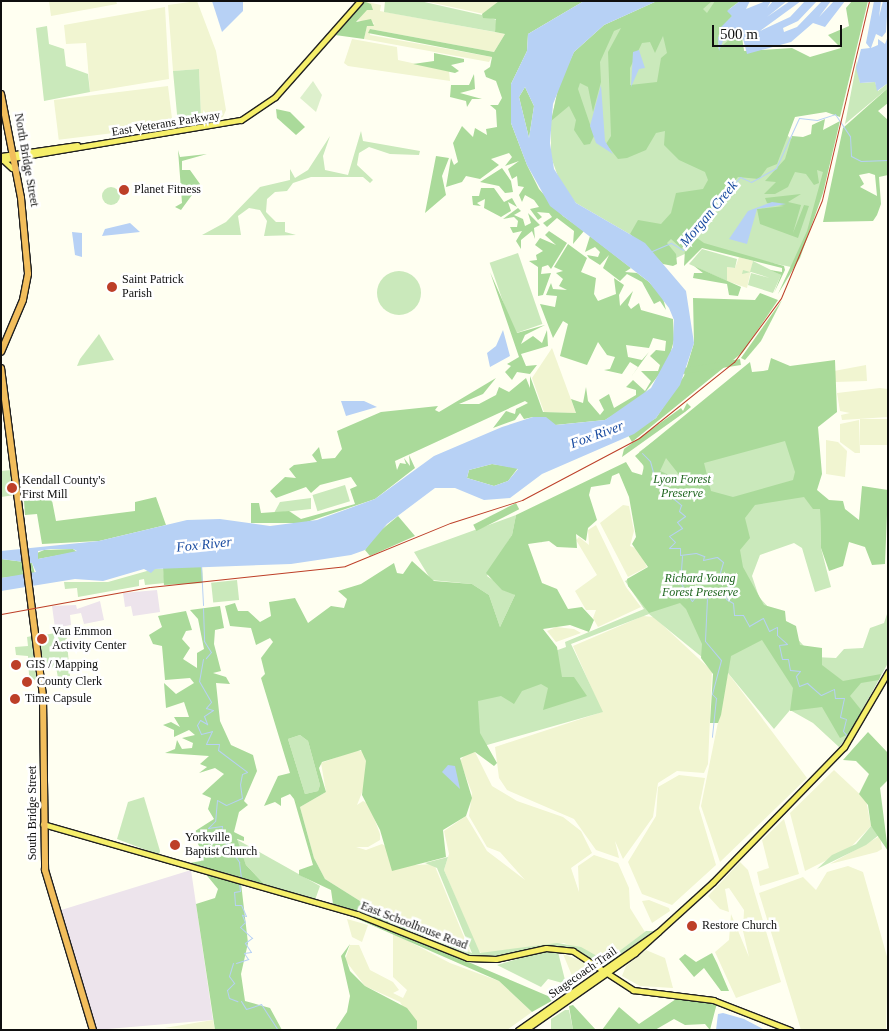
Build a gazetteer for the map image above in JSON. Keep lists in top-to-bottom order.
{
  "streets": {
    "highway": ["North Bridge Street", "South Bridge Street"],
    "main road": ["East Veterans Parkway", "East Schoolhouse Road", "Stagecoach Trail"]
  },
  "crossings": [
    ["East Veterans Parkway", "North Bridge Street"],
    ["South Bridge Street", "East Schoolhouse Road"],
    ["East Schoolhouse Road", "Stagecoach Trail"]
  ],
  "water": ["Morgan Creek", "Fox River"],
  "parks": ["Lyon Forest Preserve", "Richard Young Forest Preserve"],
  "places": [
    "Planet Fitness",
    "Saint Patrick Parish",
    "Kendall County's First Mill",
    "Van Emmon Activity Center",
    "GIS / Mapping",
    "County Clerk",
    "Time Capsule",
    "Yorkville Baptist Church",
    "Restore Church"
  ],
  "scale_bar": "500 m"
}
